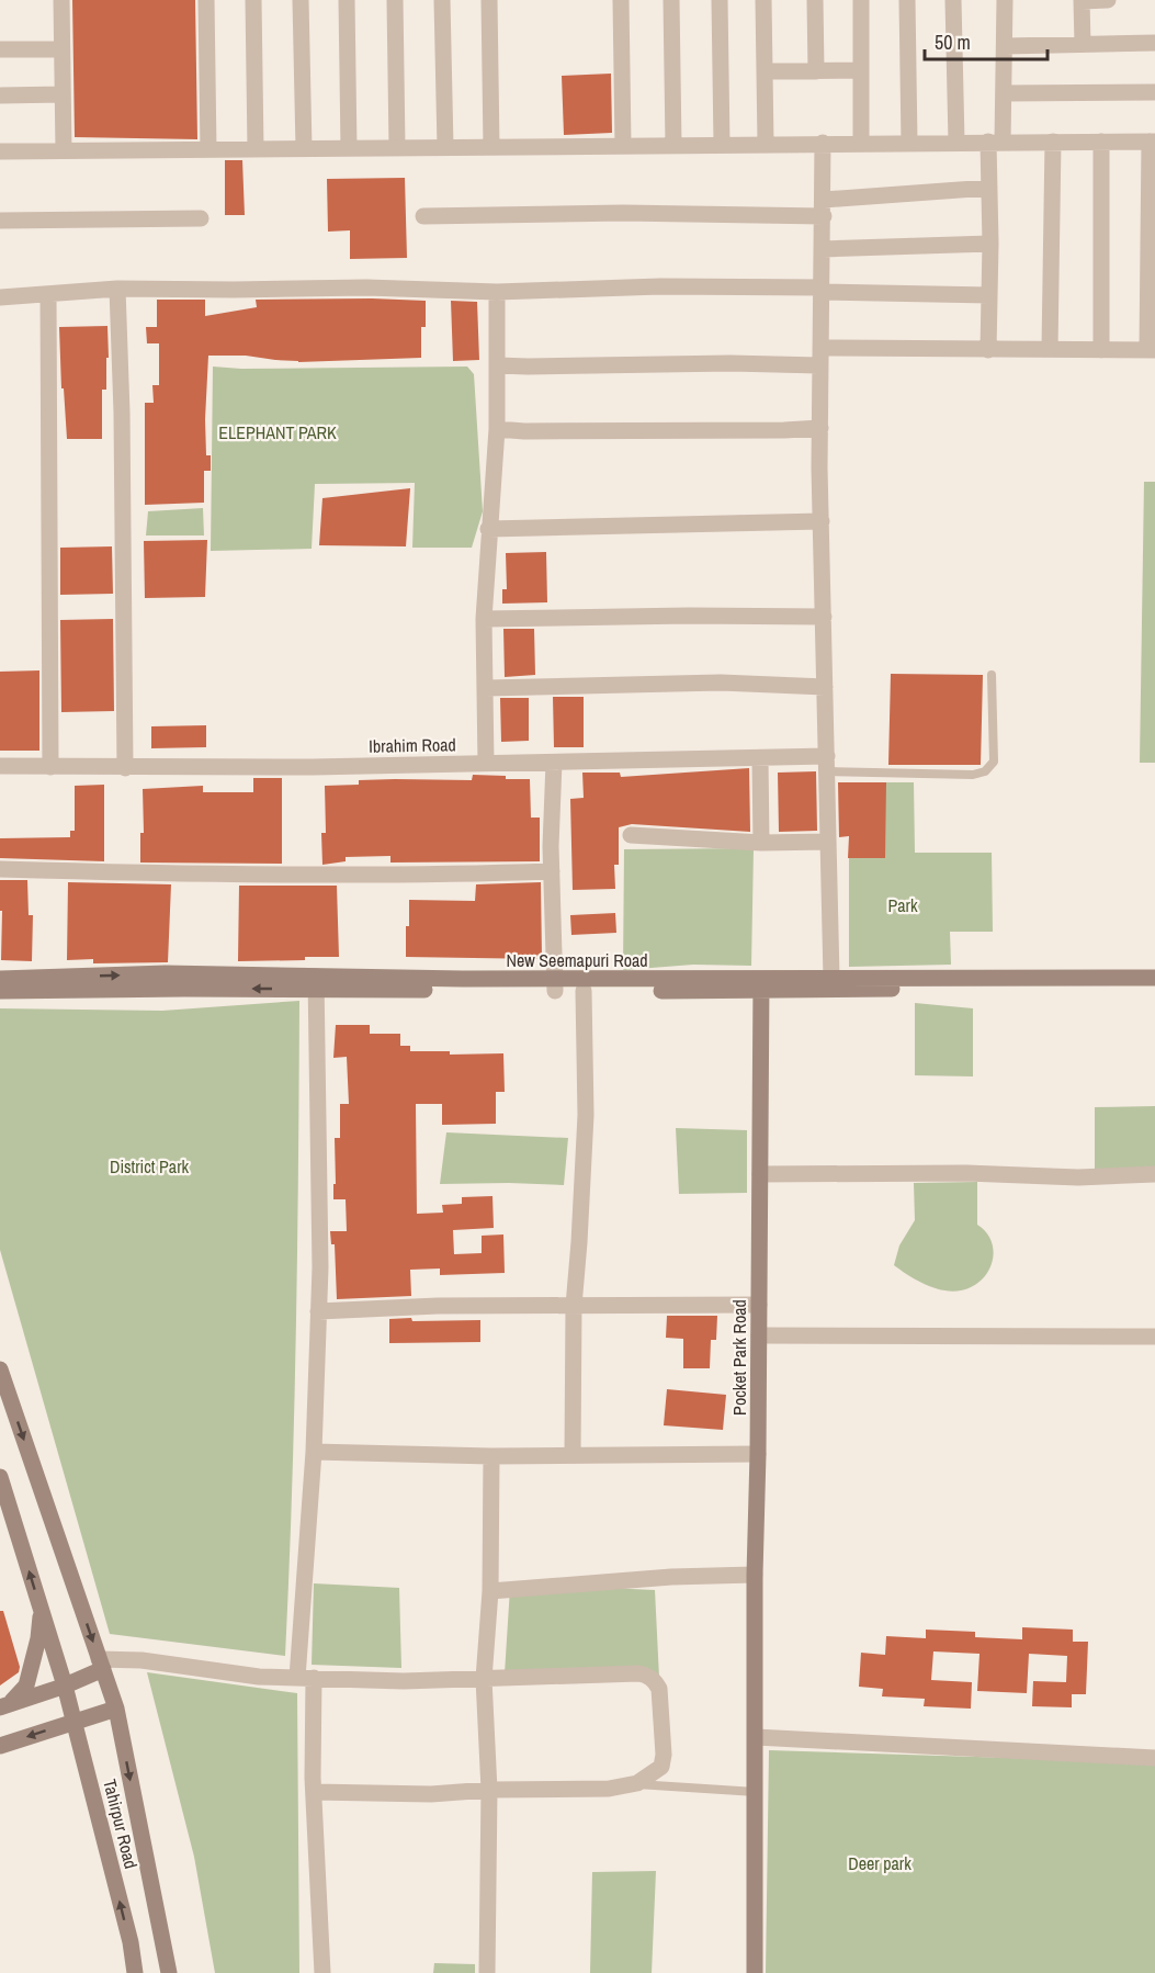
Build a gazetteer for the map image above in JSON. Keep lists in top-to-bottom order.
{
  "streets": {
    "main road": ["New Seemapuri Road", "Pocket Park Road", "Tahirpur Road"],
    "street": ["Ibrahim Road"]
  },
  "crossings": [
    ["New Seemapuri Road", "Pocket Park Road"]
  ],
  "parks": [
    "ELEPHANT PARK",
    "Park",
    "District Park",
    "Deer park"
  ],
  "scale_bar": "50 m"
}
